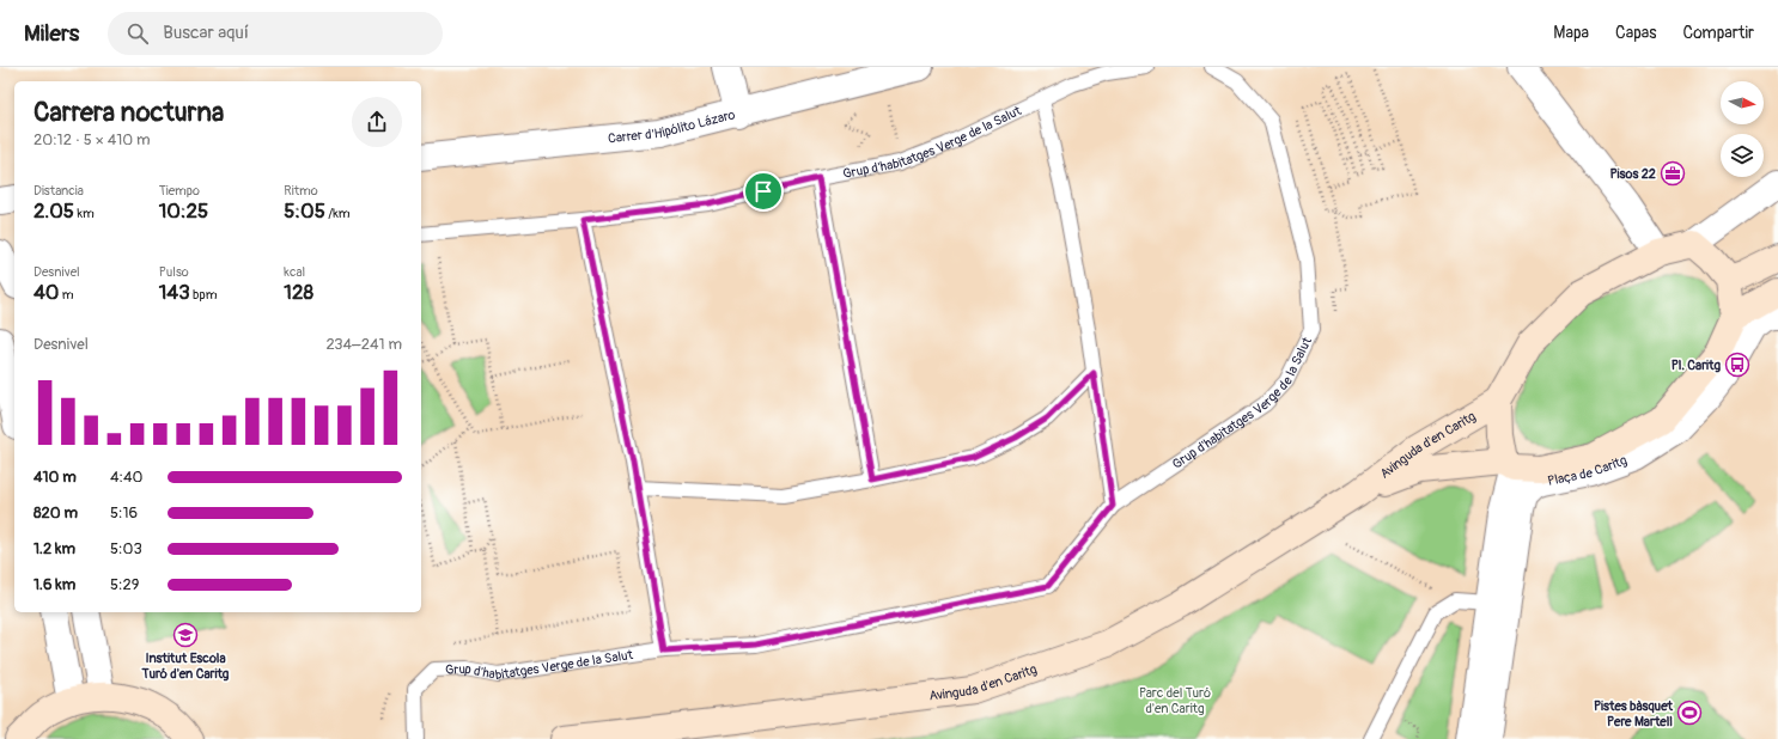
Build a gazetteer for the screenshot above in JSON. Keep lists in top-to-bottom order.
{
  "streets": {
    "street": ["Carrer d'Hipólito Lázaro", "Avinguda d'en Caritg", "Plaça de Caritg"],
    "lane": ["Grup d'habitatges Verge de la Salut"]
  },
  "parks": ["Parc del Turó d'en Caritg"],
  "places": {
    "office": ["Pisos 22"],
    "bus stop": ["Pl. Caritg"],
    "school or university": ["Institut Escola Turó d'en Caritg"],
    "sports": ["Pistes bàsquet Pere Martell"]
  },
  "north": "right",
  "page": {
    "header": "Milers",
    "search": "Buscar aquí",
    "nav": ["Mapa", "Capas", "Compartir"],
    "heading": ["Carrera nocturna", "20:12 · 5 × 410 m"],
    "stats": [
      ["Distancia", "2.05 km"],
      ["Tiempo", "10:25"],
      ["Ritmo", "5:05 /km"],
      ["Desnivel", "40 m"],
      ["Pulso", "143 bpm"],
      ["kcal", "128"]
    ],
    "chart": ["Desnivel", "234–241 m"],
    "list": [
      {
        "name": "410 m",
        "note": "4:40"
      },
      {
        "name": "820 m",
        "note": "5:16"
      },
      {
        "name": "1.2 km",
        "note": "5:03"
      },
      {
        "name": "1.6 km",
        "note": "5:29"
      }
    ]
  }
}
